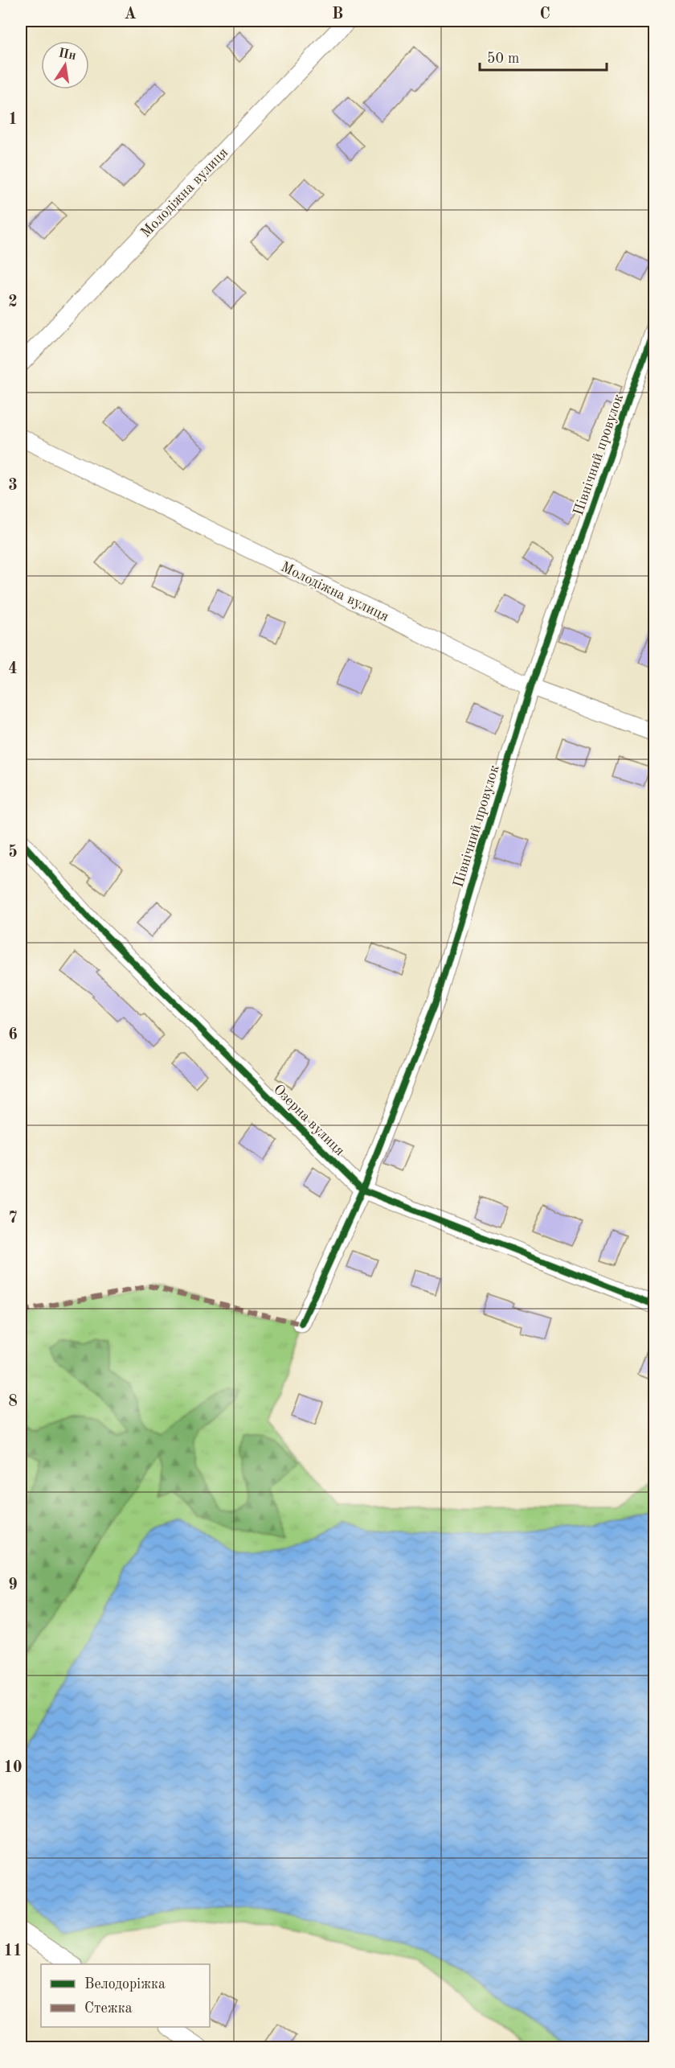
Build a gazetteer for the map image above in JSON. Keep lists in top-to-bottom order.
{
  "streets": {
    "street": ["Молодіжна вулиця", "Північний провулок", "Озерна вулиця"]
  },
  "crossings": [
    ["Молодіжна вулиця", "Північний провулок"],
    ["Північний провулок", "Озерна вулиця"]
  ],
  "legend": ["Велодоріжка", "Стежка"],
  "scale_bar": "50 m",
  "north": "top",
  "grid": {
    "columns": ["A", "B", "C"],
    "rows": [
      "1",
      "2",
      "3",
      "4",
      "5",
      "6",
      "7",
      "8",
      "9",
      "10",
      "11"
    ]
  }
}
